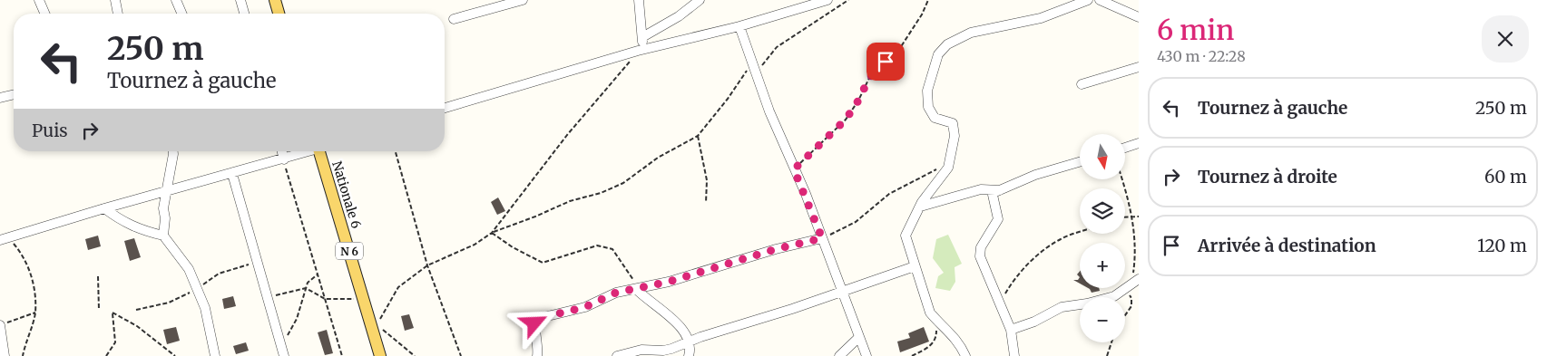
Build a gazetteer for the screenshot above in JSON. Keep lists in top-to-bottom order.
{
  "streets": {
    "main road": ["Nationale 6", "N 6"]
  },
  "north": "bottom",
  "page": {
    "heading": ["6 min", "430 m · 22:28"],
    "turn": ["250 m", "Tournez à gauche"],
    "list": [
      {
        "name": "Tournez à gauche",
        "value": "250 m"
      },
      {
        "name": "Tournez à droite",
        "value": "60 m"
      },
      {
        "name": "Arrivée à destination",
        "value": "120 m"
      }
    ],
    "then": "Puis",
    "map_buttons": ["+", "−"]
  }
}
